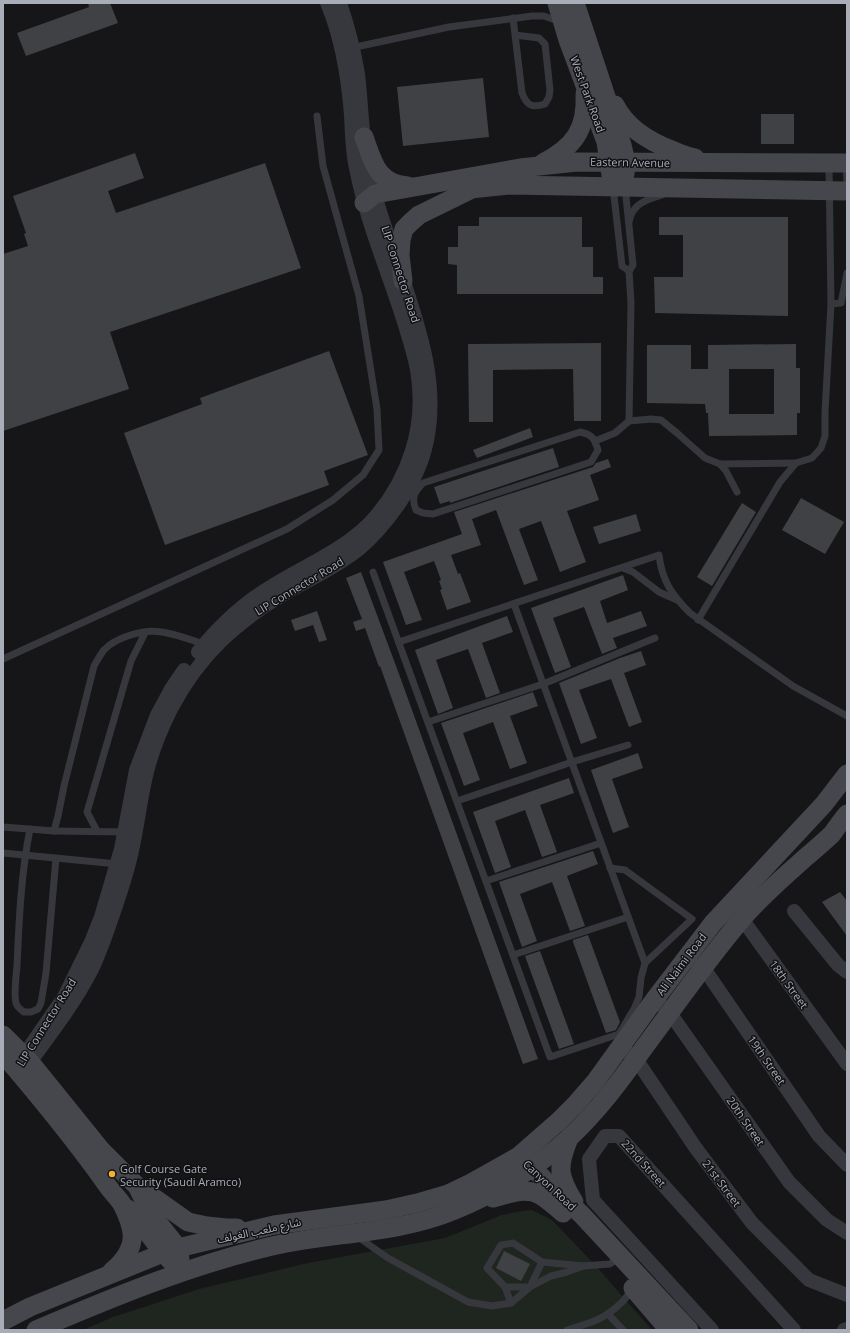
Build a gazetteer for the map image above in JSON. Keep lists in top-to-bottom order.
{
  "streets": {
    "main road": [
      "West Park Road",
      "Eastern Avenue",
      "Ali Naimi Road",
      "Canyon Road",
      "شارع ملعب الغولف"
    ],
    "street": [
      "LIP Connector Road",
      "18th Street",
      "19th Street",
      "20th Street",
      "22nd Street",
      "21st Street"
    ]
  },
  "crossings": [
    ["West Park Road", "Eastern Avenue"],
    ["Eastern Avenue", "LIP Connector Road"],
    ["Ali Naimi Road", "18th Street"],
    ["Ali Naimi Road", "19th Street"],
    ["Ali Naimi Road", "20th Street"],
    ["Ali Naimi Road", "21st Street"],
    ["Ali Naimi Road", "Canyon Road"],
    ["Ali Naimi Road", "شارع ملعب الغولف"],
    ["Canyon Road", "شارع ملعب الغولف"]
  ],
  "places": ["Golf Course Gate Security (Saudi Aramco)"]
}
